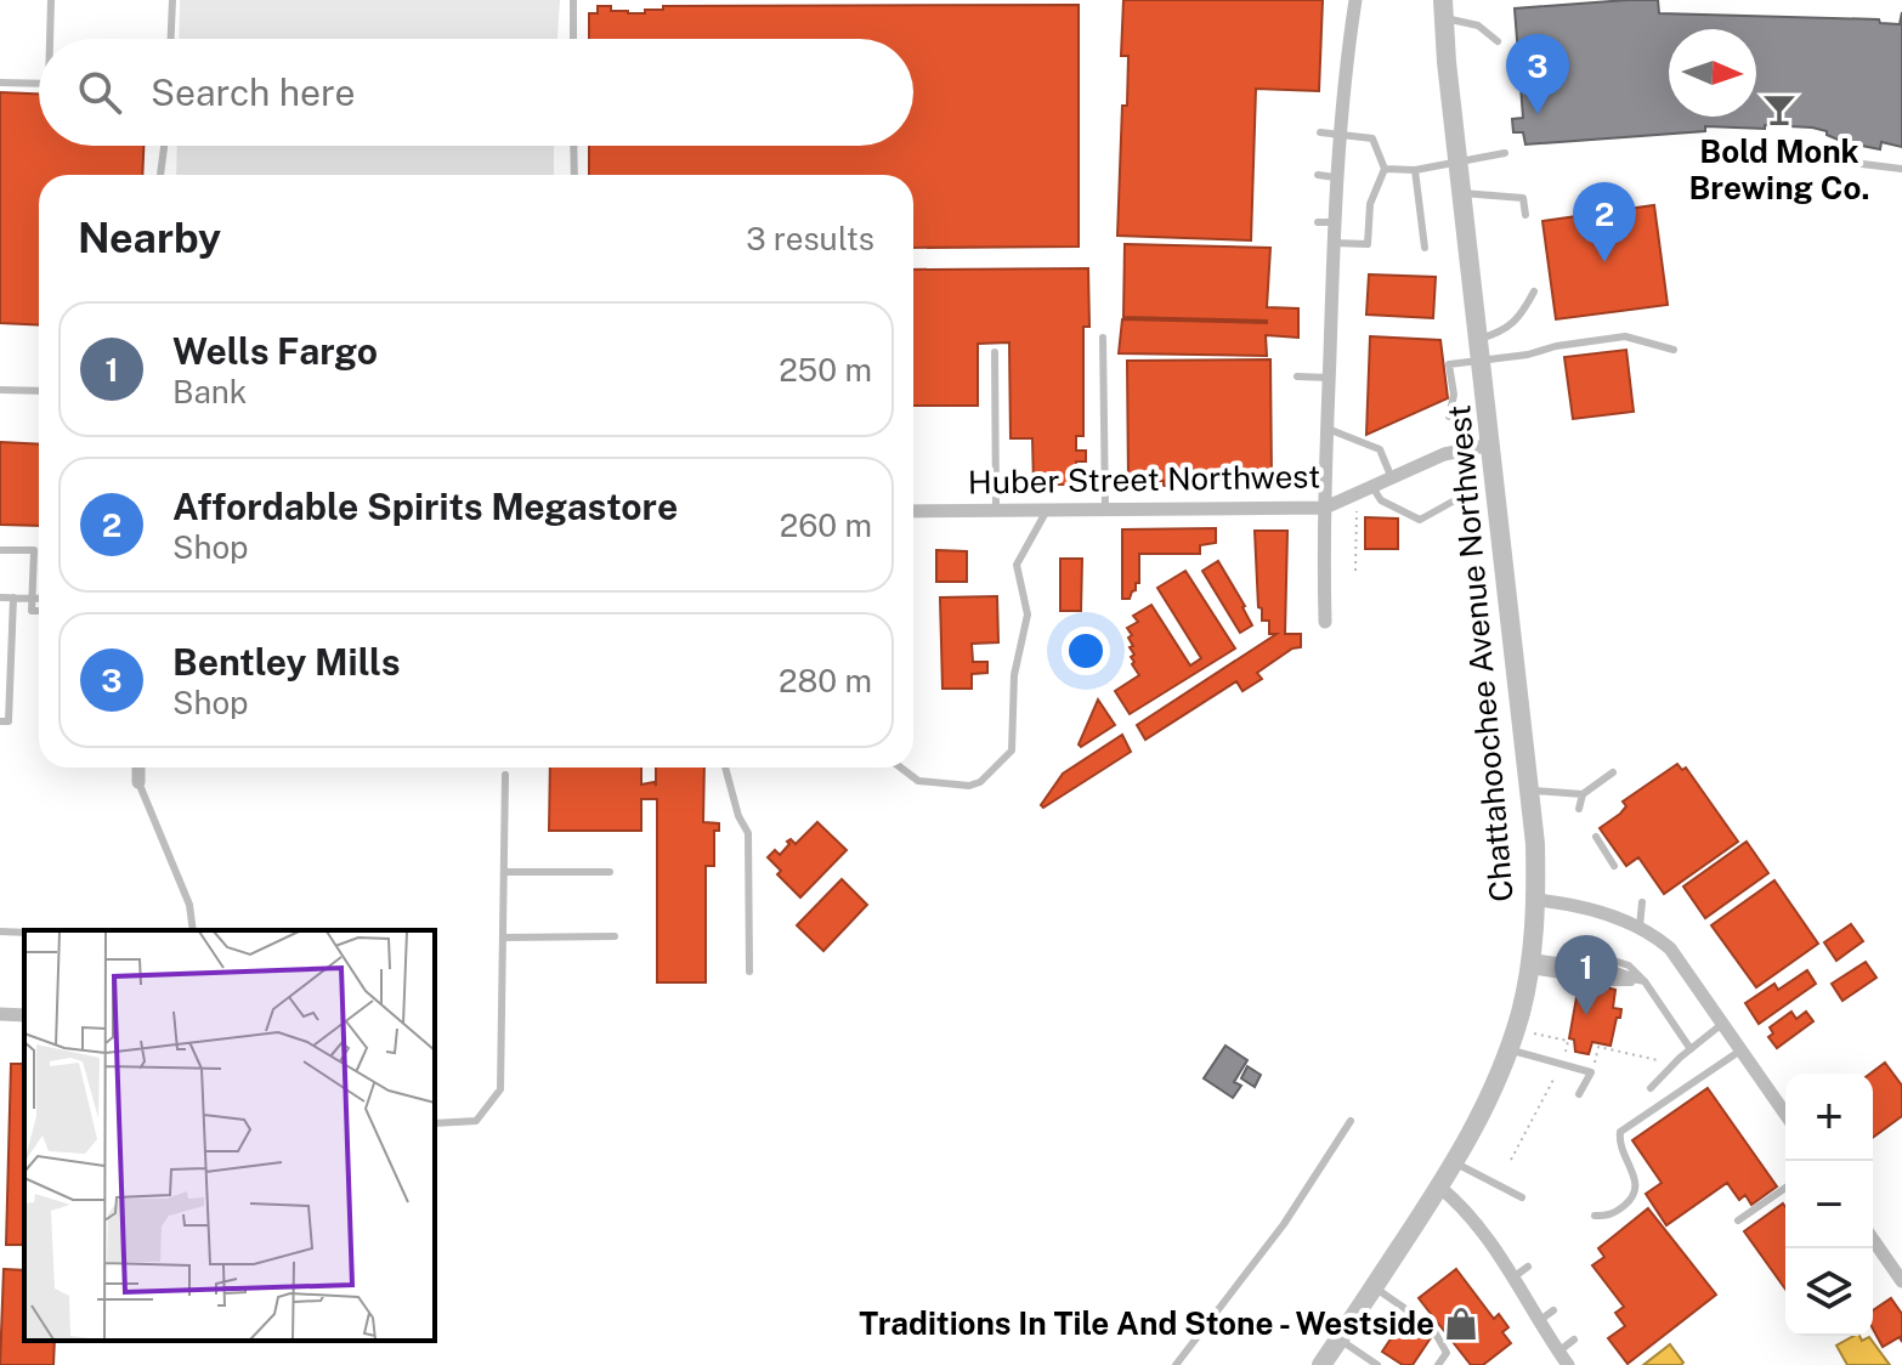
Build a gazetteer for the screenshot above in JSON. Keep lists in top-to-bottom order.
{
  "streets": {
    "street": ["Huber Street Northwest", "Chattahoochee Avenue Northwest"]
  },
  "crossings": [
    ["Huber Street Northwest", "Chattahoochee Avenue Northwest"]
  ],
  "places": {
    "bar": ["Bold Monk Brewing Co."],
    "shop": ["Traditions In Tile And Stone - Westside"]
  },
  "north": "right",
  "page": {
    "pins": ["3", "2", "1"],
    "search": "Search here",
    "heading": ["Nearby", "3 results"],
    "list": [
      {
        "mark": "1",
        "name": "Wells Fargo",
        "note": "Bank",
        "value": "250 m"
      },
      {
        "mark": "2",
        "name": "Affordable Spirits Megastore",
        "note": "Shop",
        "value": "260 m"
      },
      {
        "mark": "3",
        "name": "Bentley Mills",
        "note": "Shop",
        "value": "280 m"
      }
    ],
    "map_buttons": ["+", "−"]
  }
}
